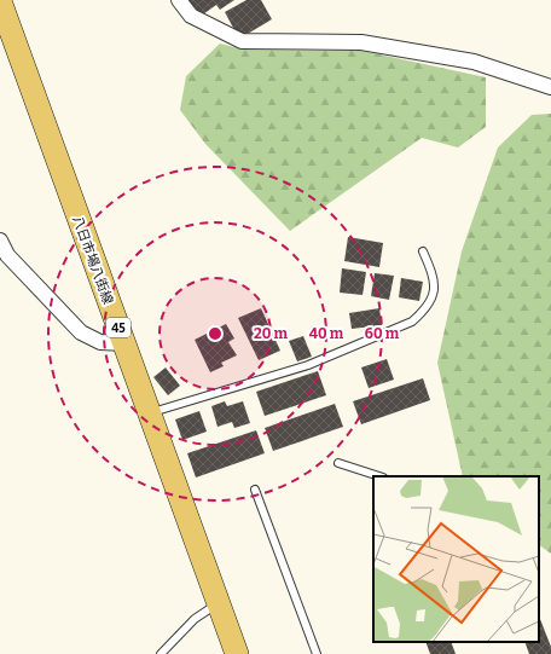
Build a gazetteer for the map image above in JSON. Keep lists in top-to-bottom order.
{
  "streets": {
    "main road": ["八日市場八街線", "45"]
  },
  "rings": ["20 m", "40 m", "60 m"]
}
